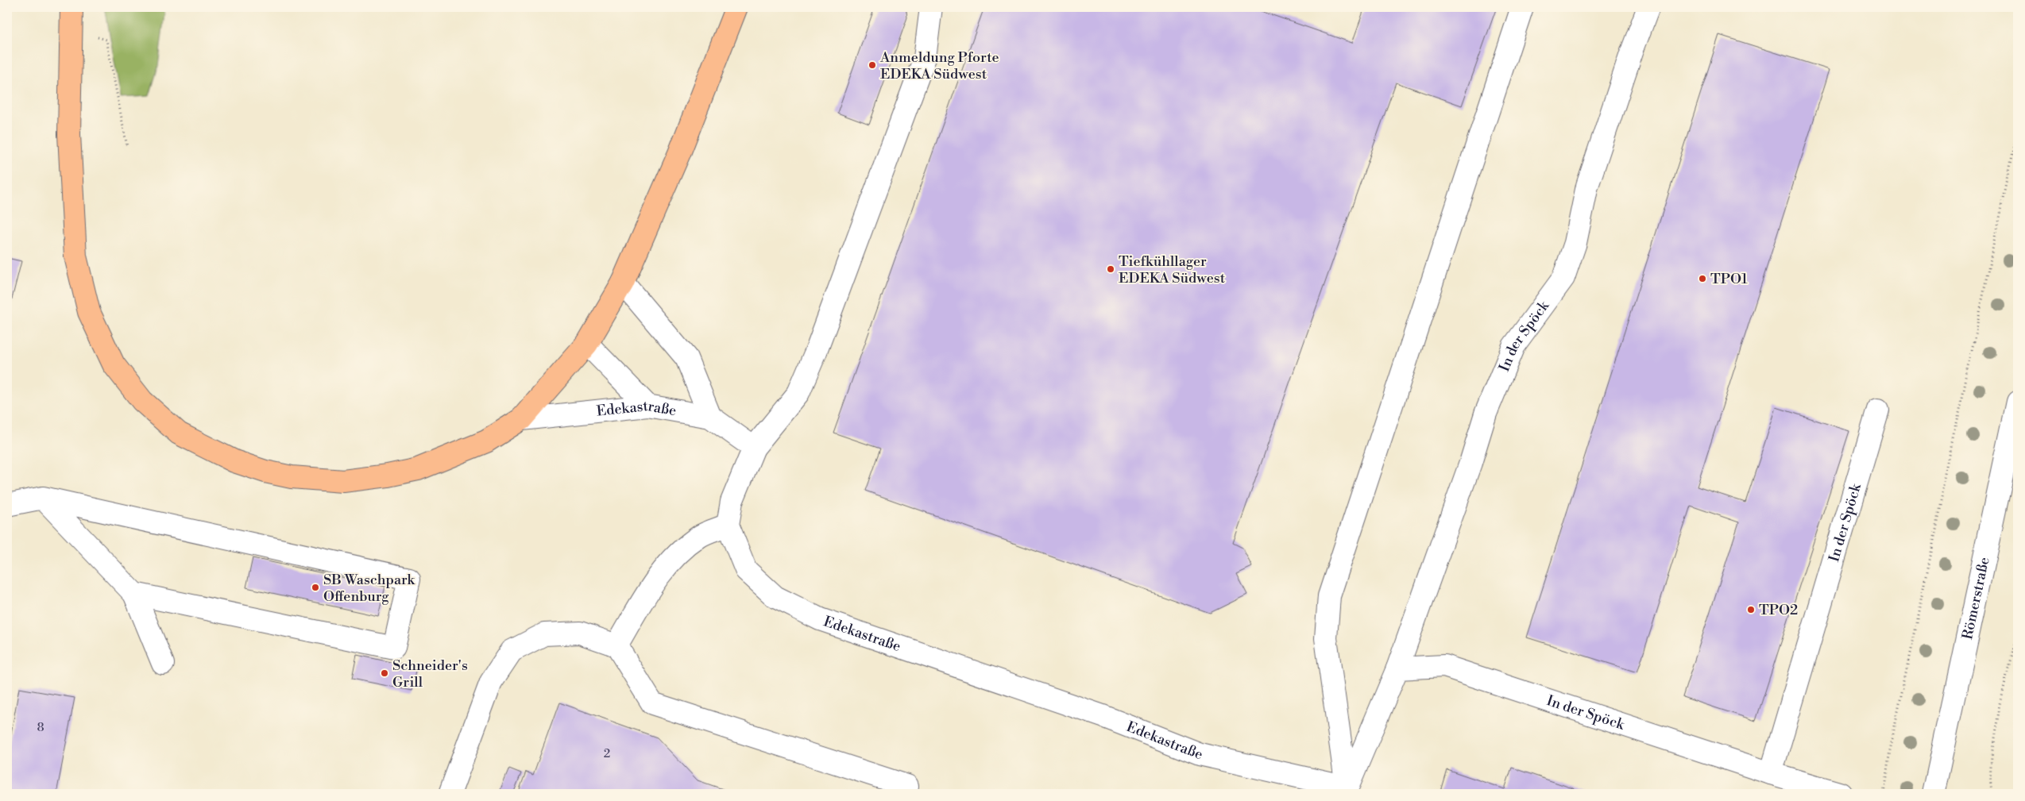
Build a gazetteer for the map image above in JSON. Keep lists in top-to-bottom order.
{
  "streets": {
    "street": ["In der Spöck", "Edekastraße", "Römerstraße"]
  },
  "crossings": [
    ["In der Spöck", "Edekastraße"]
  ],
  "places": [
    "Anmeldung Pforte EDEKA Südwest",
    "Tiefkühllager EDEKA Südwest",
    "TPO1",
    "SB Waschpark Offenburg",
    "TPO2",
    "Schneider's Grill"
  ],
  "house_numbers": ["8", "2"]
}
